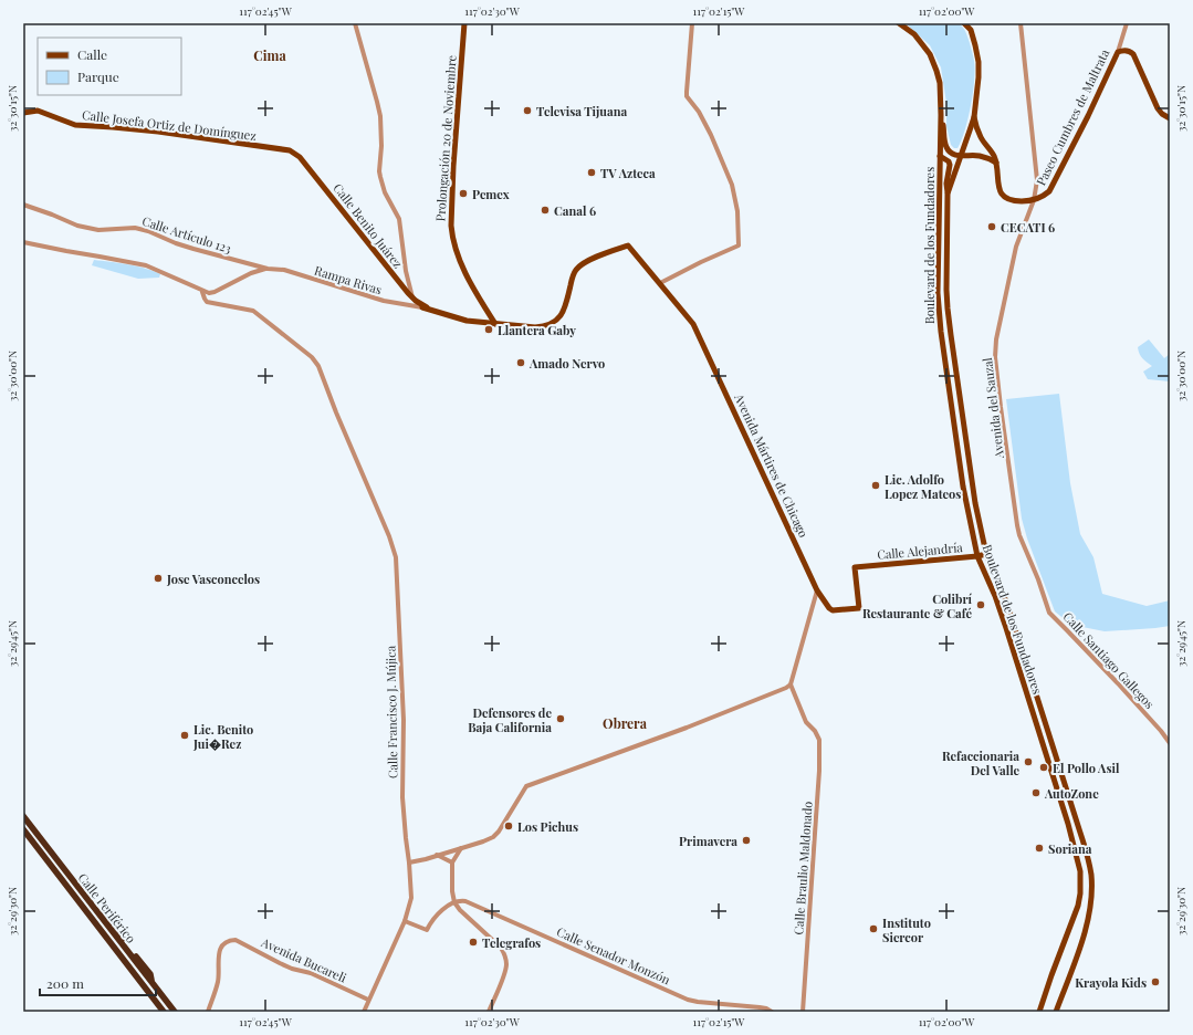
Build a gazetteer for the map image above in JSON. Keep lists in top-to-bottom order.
{
  "streets": {
    "highway": ["Calle Periférico"],
    "main road": [
      "Paseo Cumbres de Maltrata",
      "Calle Josefa Ortiz de Domínguez",
      "Prolongación 20 de Noviembre",
      "Calle Benito Juárez",
      "Boulevard de los Fundadores",
      "Avenida Mártires de Chicago",
      "Calle Alejandría"
    ],
    "street": [
      "Calle Artículo 123",
      "Rampa Rivas",
      "Avenida del Sauzal",
      "Calle Santiago Gallegos",
      "Calle Francisco J. Mújica",
      "Calle Braulio Maldonado",
      "Calle Senador Monzón",
      "Avenida Bucareli"
    ]
  },
  "crossings": [
    ["Paseo Cumbres de Maltrata", "Avenida del Sauzal"],
    ["Calle Josefa Ortiz de Domínguez", "Calle Benito Juárez"],
    ["Prolongación 20 de Noviembre", "Calle Benito Juárez"],
    ["Calle Benito Juárez", "Rampa Rivas"],
    ["Calle Benito Juárez", "Avenida Mártires de Chicago"],
    ["Calle Artículo 123", "Rampa Rivas"],
    ["Boulevard de los Fundadores", "Calle Alejandría"],
    ["Avenida del Sauzal", "Calle Santiago Gallegos"],
    ["Avenida Mártires de Chicago", "Calle Alejandría"],
    ["Calle Francisco J. Mújica", "Avenida Bucareli"]
  ],
  "districts": ["Cima", "Obrera"],
  "places": [
    "Televisa Tijuana",
    "TV Azteca",
    "Pemex",
    "Canal 6",
    "CECATI 6",
    "Llantera Gaby",
    "Amado Nervo",
    "Lic. Adolfo Lopez Mateos",
    "Jose Vasconcelos",
    "Colibrí Restaurante & Café",
    "Defensores de Baja California",
    "Lic. Benito Jui�Rez",
    "Refaccionaria Del Valle",
    "El Pollo Asil",
    "AutoZone",
    "Los Pichus",
    "Primavera",
    "Soriana",
    "Instituto Siercor",
    "Telegrafos",
    "Krayola Kids"
  ],
  "legend": ["Calle", "Parque"],
  "scale_bar": "200 m",
  "coordinates": [
    "117°02'45\"W",
    "117°02'30\"W",
    "117°02'15\"W",
    "117°02'00\"W",
    "32°30'15\"N",
    "32°30'00\"N",
    "32°29'45\"N",
    "32°29'30\"N"
  ]
}
